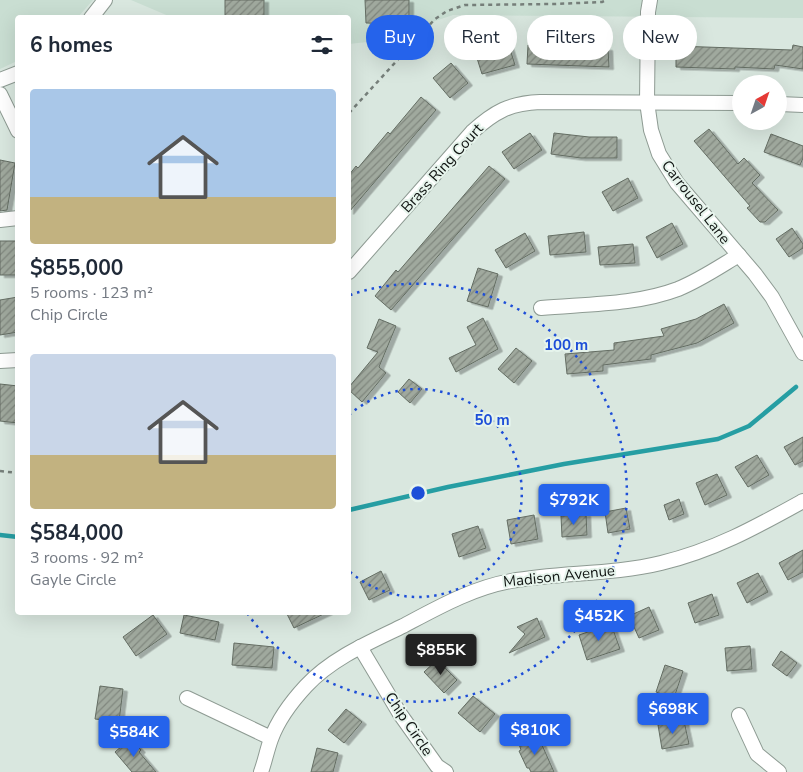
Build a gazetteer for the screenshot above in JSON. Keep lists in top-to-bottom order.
{
  "streets": {
    "street": [
      "Brass Ring Court",
      "Carrousel Lane",
      "Madison Avenue",
      "Chip Circle"
    ]
  },
  "crossings": [
    ["Brass Ring Court", "Carrousel Lane"],
    ["Madison Avenue", "Chip Circle"]
  ],
  "north": "top right",
  "page": {
    "chip": [
      "Buy",
      "Rent",
      "Filters",
      "New"
    ],
    "heading": "6 homes",
    "list": [
      {
        "name": "$855,000",
        "note": "5 rooms · 123 m² · Chip Circle"
      },
      {
        "name": "$584,000",
        "note": "3 rooms · 92 m² · Gayle Circle"
      }
    ],
    "price": [
      "$792K",
      "$452K",
      "$855K",
      "$698K",
      "$810K",
      "$584K"
    ]
  },
  "rings": ["100 m", "50 m"]
}
